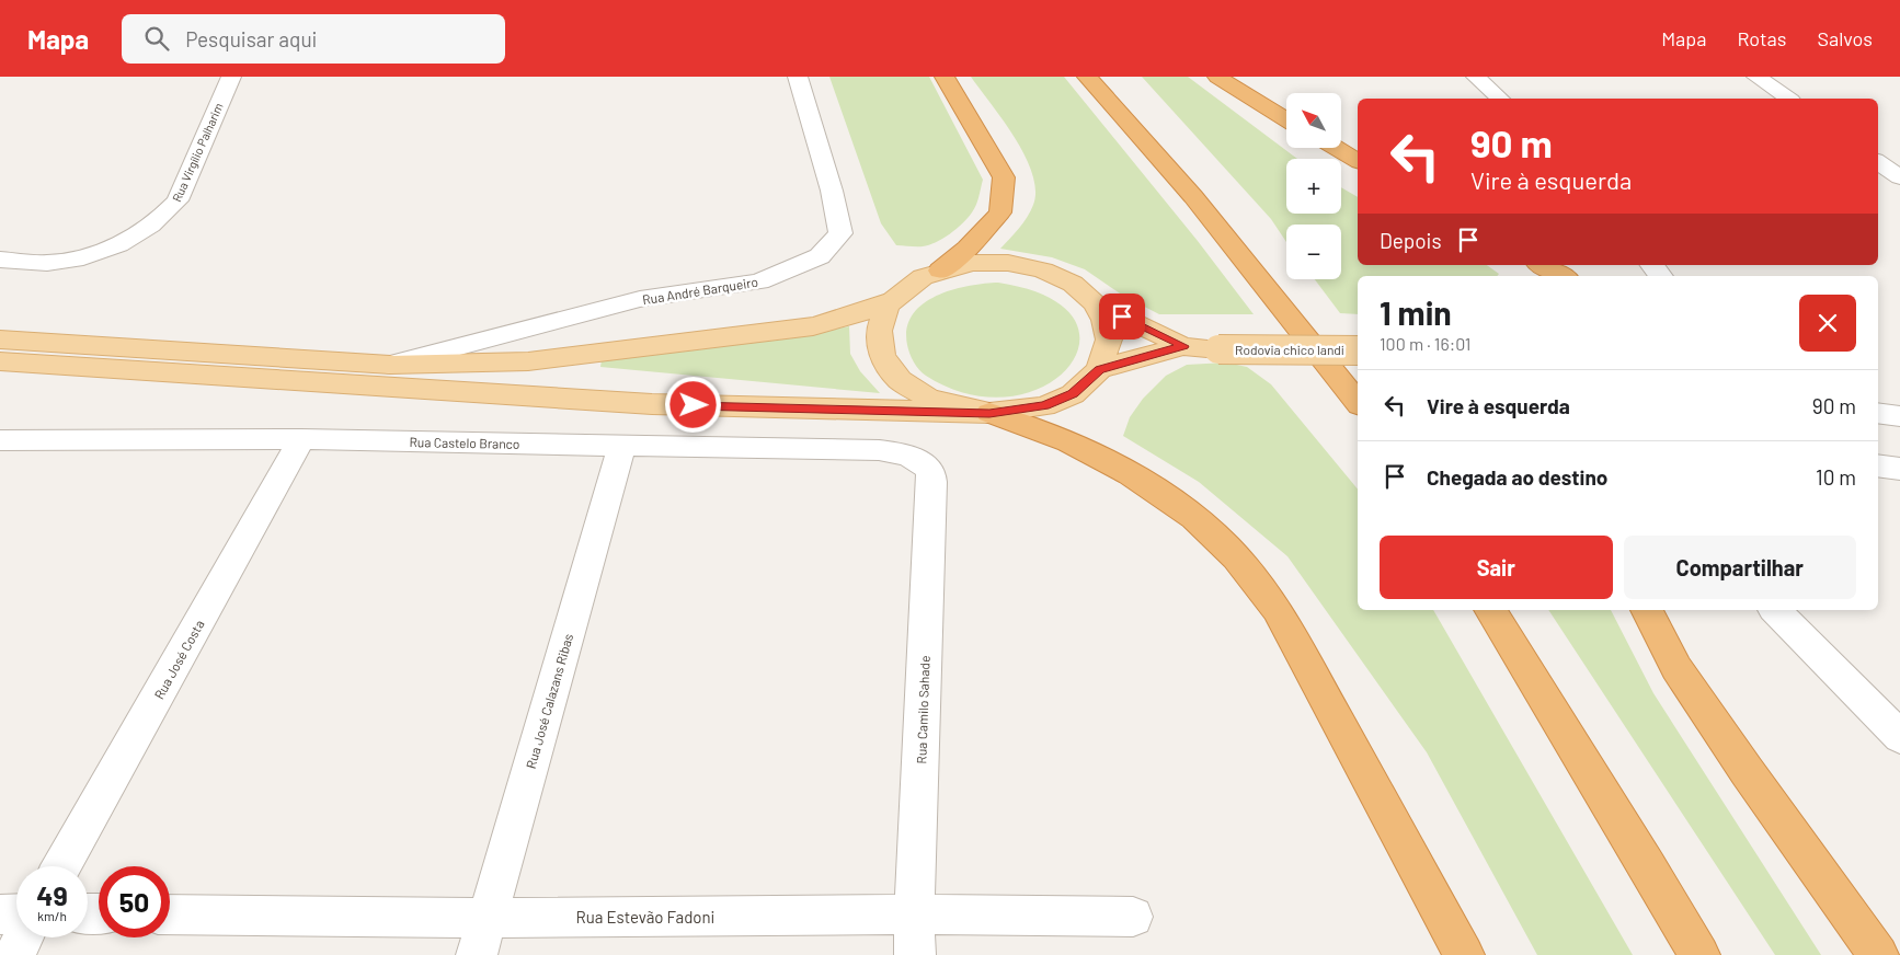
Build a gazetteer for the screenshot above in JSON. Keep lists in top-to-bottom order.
{
  "streets": {
    "main road": ["Rodovia chico landi"],
    "street": [
      "Rua Virgílio Palharim",
      "Rua André Barqueiro",
      "Rua Castelo Branco",
      "Rua José Costa",
      "Rua José Calazans Ribas",
      "Rua Camilo Sahade",
      "Rua Estevão Fadoni"
    ]
  },
  "crossings": [
    ["Rua Castelo Branco", "Rua José Costa"],
    ["Rua Castelo Branco", "Rua José Calazans Ribas"],
    ["Rua Castelo Branco", "Rua Camilo Sahade"],
    ["Rua José Calazans Ribas", "Rua Estevão Fadoni"],
    ["Rua Camilo Sahade", "Rua Estevão Fadoni"]
  ],
  "north": "top left",
  "page": {
    "header": "Mapa",
    "search": "Pesquisar aqui",
    "nav": ["Mapa", "Rotas", "Salvos"],
    "map_buttons": ["+", "−"],
    "turn": ["90 m", "Vire à esquerda"],
    "then": "Depois",
    "heading": ["1 min", "100 m · 16:01"],
    "list": [
      {
        "name": "Vire à esquerda",
        "value": "90 m"
      },
      {
        "name": "Chegada ao destino",
        "value": "10 m"
      }
    ],
    "buttons": ["Sair", "Compartilhar"],
    "speed": "49 km/h",
    "limit": "50"
  }
}
